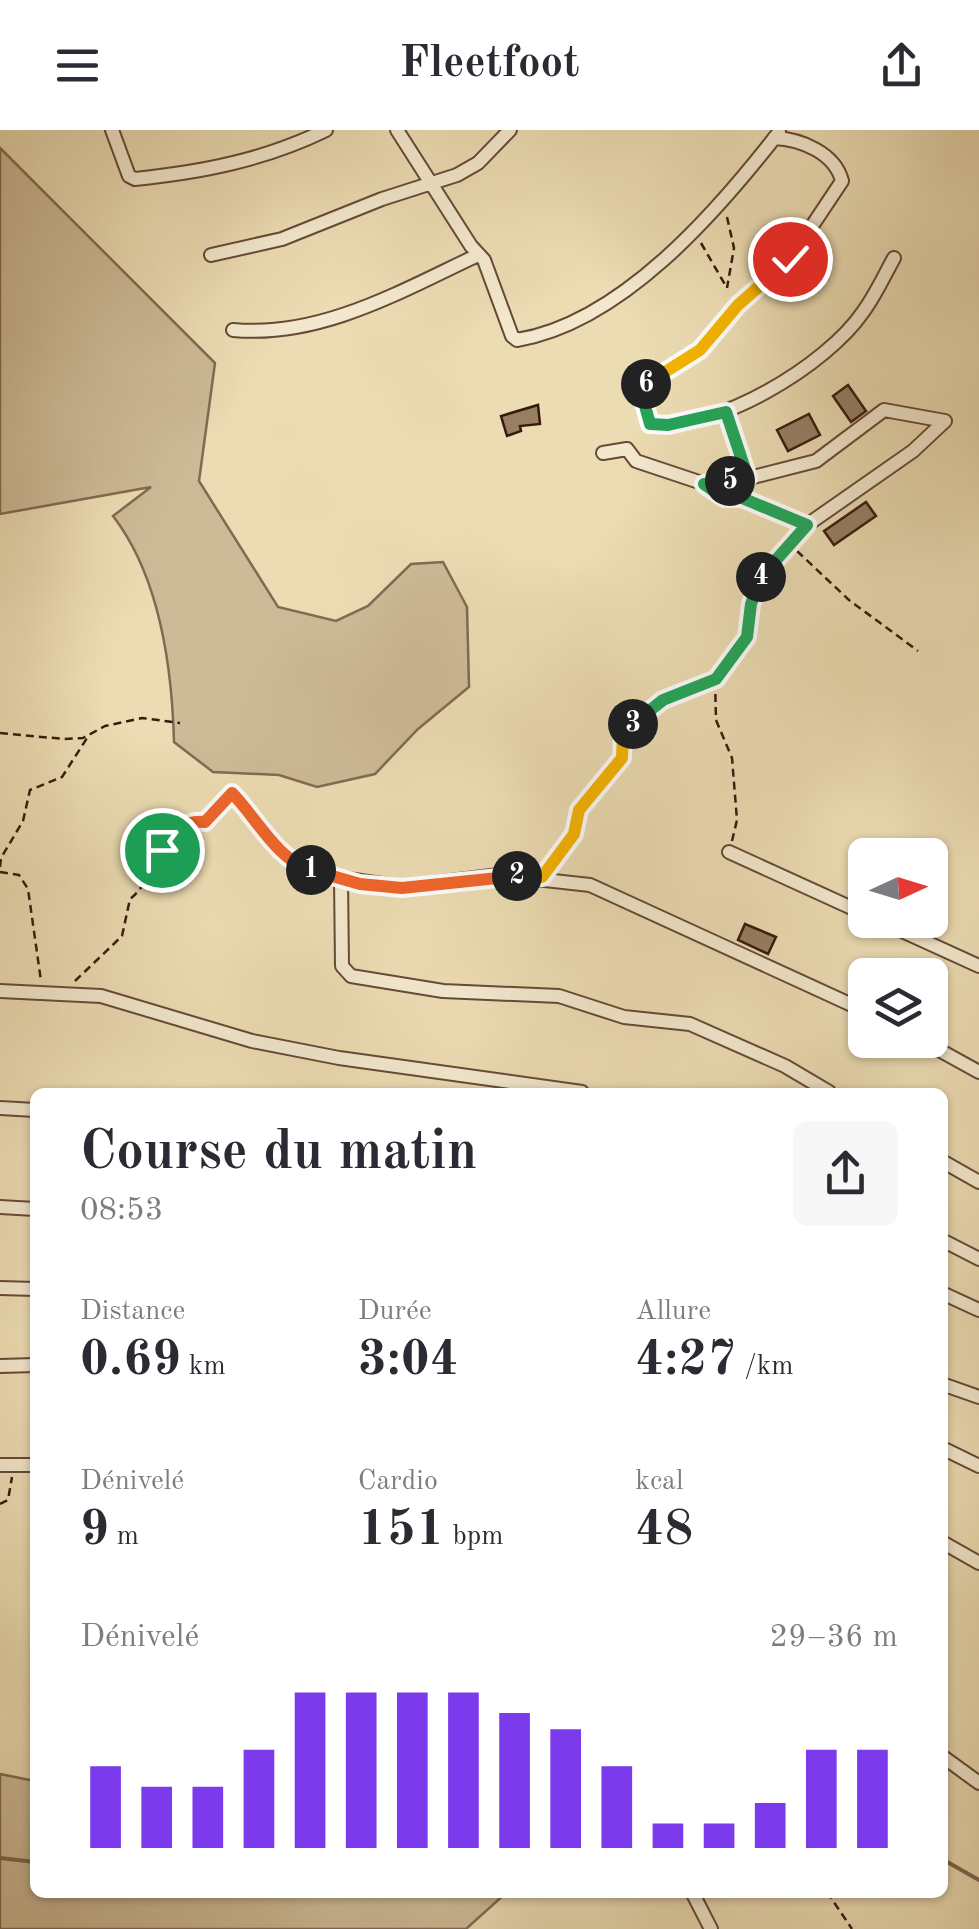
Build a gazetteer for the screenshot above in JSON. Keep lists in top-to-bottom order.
{
  "north": "right",
  "page": {
    "header": "Fleetfoot",
    "pins": [
      "6",
      "5",
      "4",
      "3",
      "1",
      "2"
    ],
    "heading": ["Course du matin", "08:53"],
    "stats": [
      ["Distance", "0.69 km"],
      ["Durée", "3:04"],
      ["Allure", "4:27 /km"],
      ["Dénivelé", "9 m"],
      ["Cardio", "151 bpm"],
      ["kcal", "48"]
    ],
    "chart": ["Dénivelé", "29–36 m"]
  }
}
